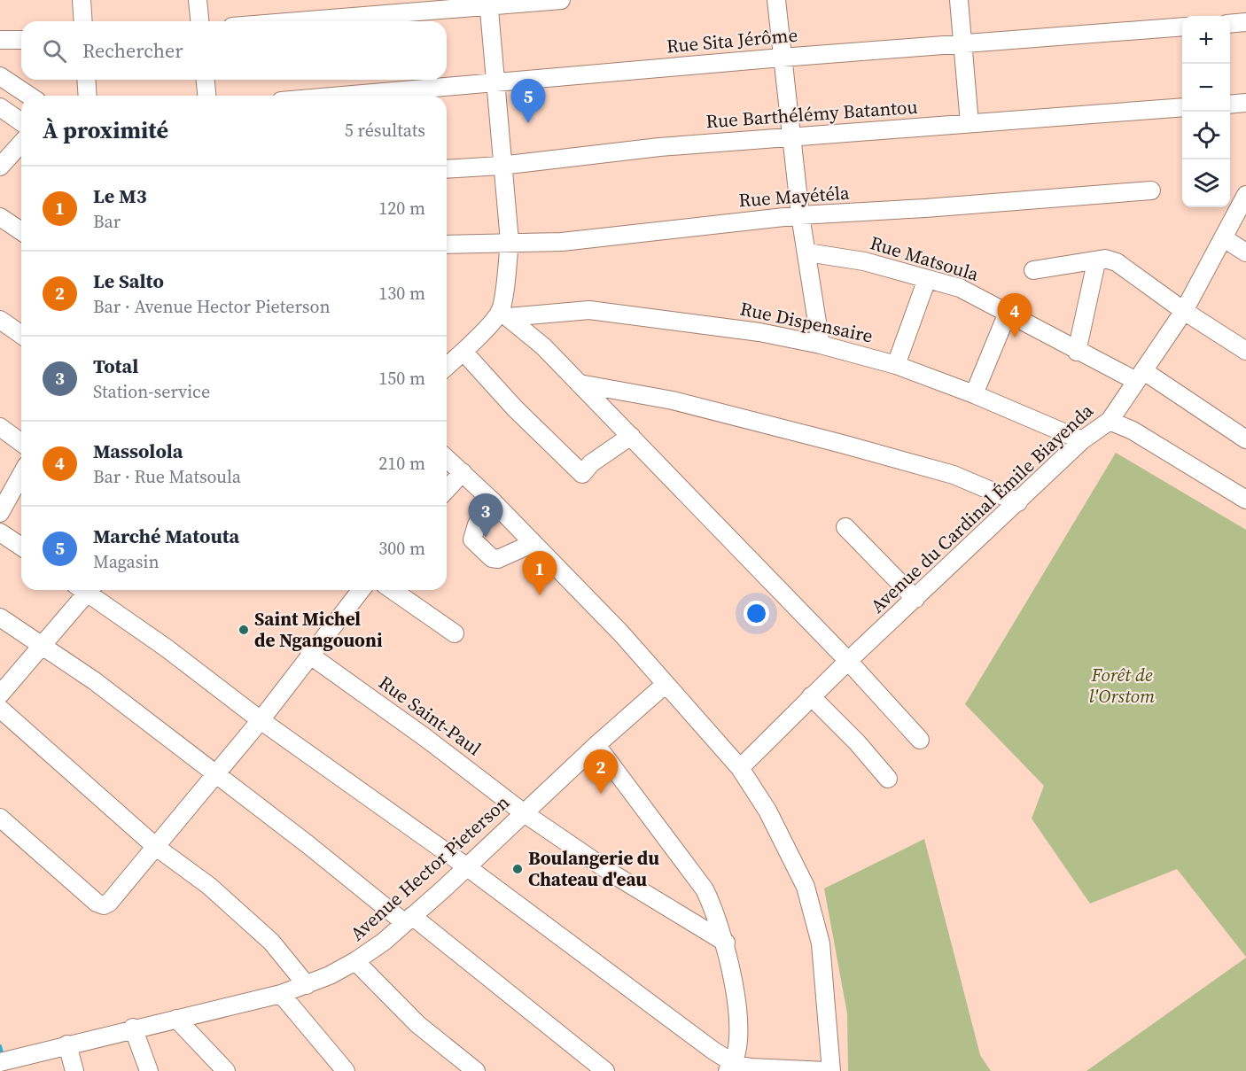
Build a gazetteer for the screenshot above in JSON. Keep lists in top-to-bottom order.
{
  "streets": {
    "street": [
      "Rue Sita Jérôme",
      "Rue Barthélémy Batantou",
      "Rue Mayétéla",
      "Rue Matsoula",
      "Rue Dispensaire",
      "Avenue du Cardinal Émile Biayenda",
      "Rue Saint-Paul",
      "Avenue Hector Pieterson"
    ]
  },
  "crossings": [
    ["Rue Matsoula", "Avenue du Cardinal Émile Biayenda"],
    ["Rue Dispensaire", "Avenue du Cardinal Émile Biayenda"],
    ["Rue Saint-Paul", "Avenue Hector Pieterson"]
  ],
  "parks": ["Forêt de l'Orstom"],
  "places": ["Saint Michel de Ngangouoni", "Boulangerie du Chateau d'eau"],
  "page": {
    "map_buttons": ["+", "−"],
    "search": "Rechercher",
    "pins": [
      "5",
      "4",
      "3",
      "1",
      "2"
    ],
    "heading": ["À proximité", "5 résultats"],
    "list": [
      {
        "mark": "1",
        "name": "Le M3",
        "note": "Bar",
        "value": "120 m"
      },
      {
        "mark": "2",
        "name": "Le Salto",
        "note": "Bar · Avenue Hector Pieterson",
        "value": "130 m"
      },
      {
        "mark": "3",
        "name": "Total",
        "note": "Station-service",
        "value": "150 m"
      },
      {
        "mark": "4",
        "name": "Massolola",
        "note": "Bar · Rue Matsoula",
        "value": "210 m"
      },
      {
        "mark": "5",
        "name": "Marché Matouta",
        "note": "Magasin",
        "value": "300 m"
      }
    ]
  }
}
